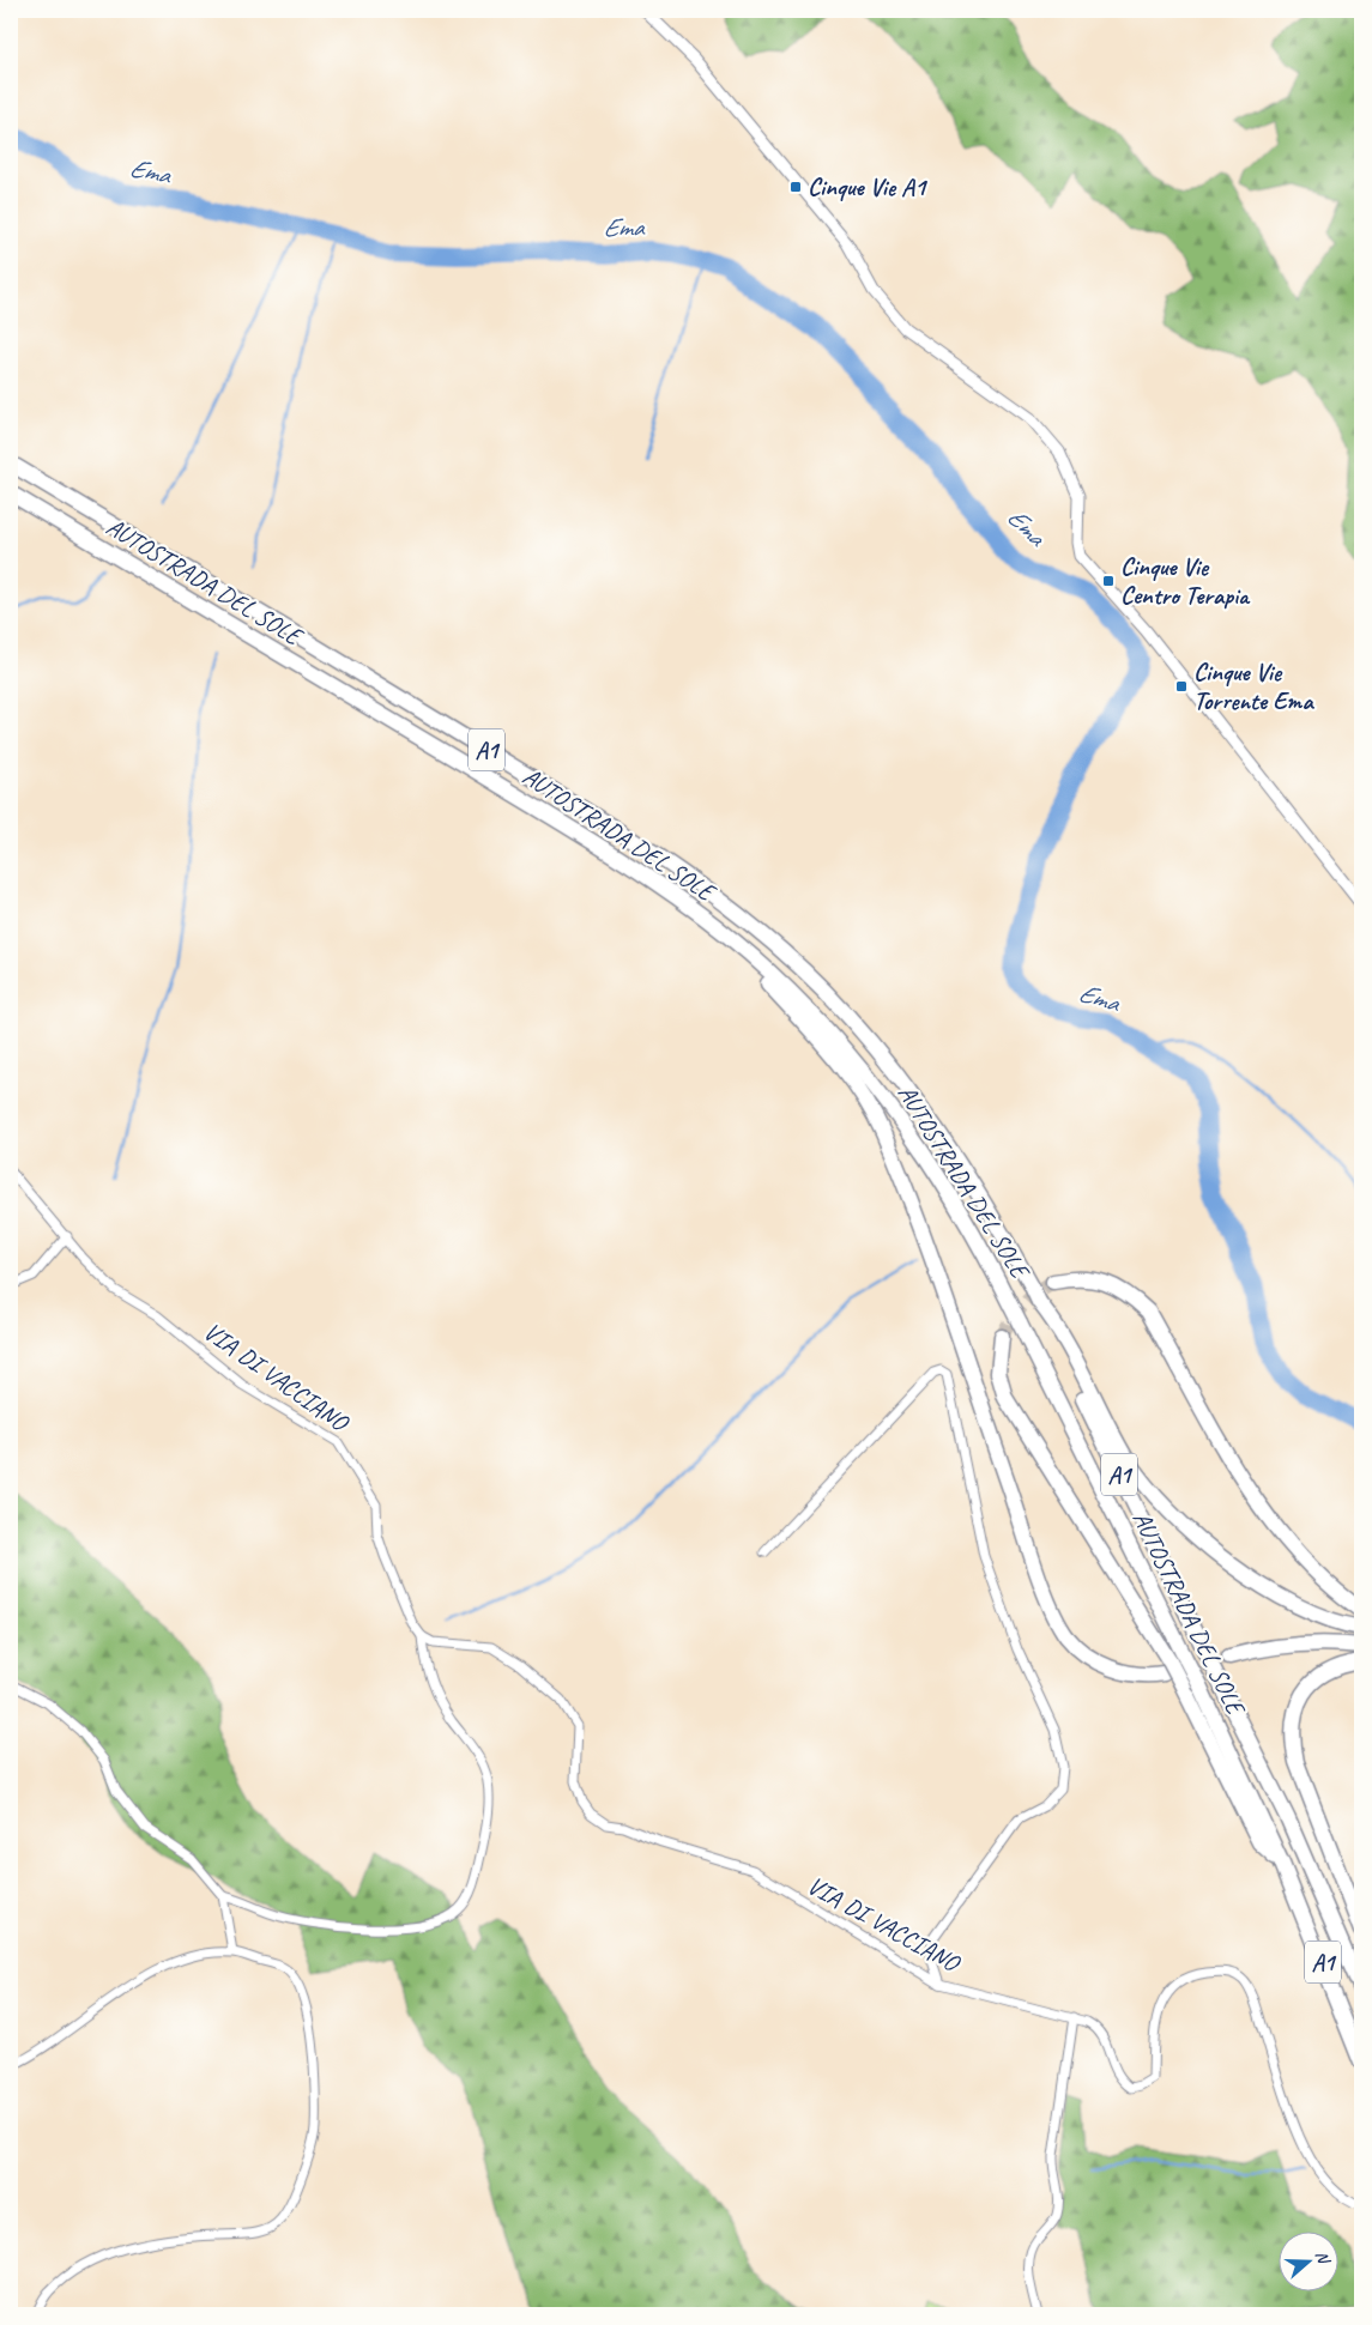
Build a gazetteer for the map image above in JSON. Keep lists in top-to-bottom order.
{
  "streets": {
    "highway": ["AUTOSTRADA DEL SOLE", "A1"],
    "street": ["VIA DI VACCIANO"]
  },
  "water": ["Ema"],
  "places": {
    "transit": ["Cinque Vie A1", "Cinque Vie Centro Terapia", "Cinque Vie Torrente Ema"]
  },
  "north": "right"
}
